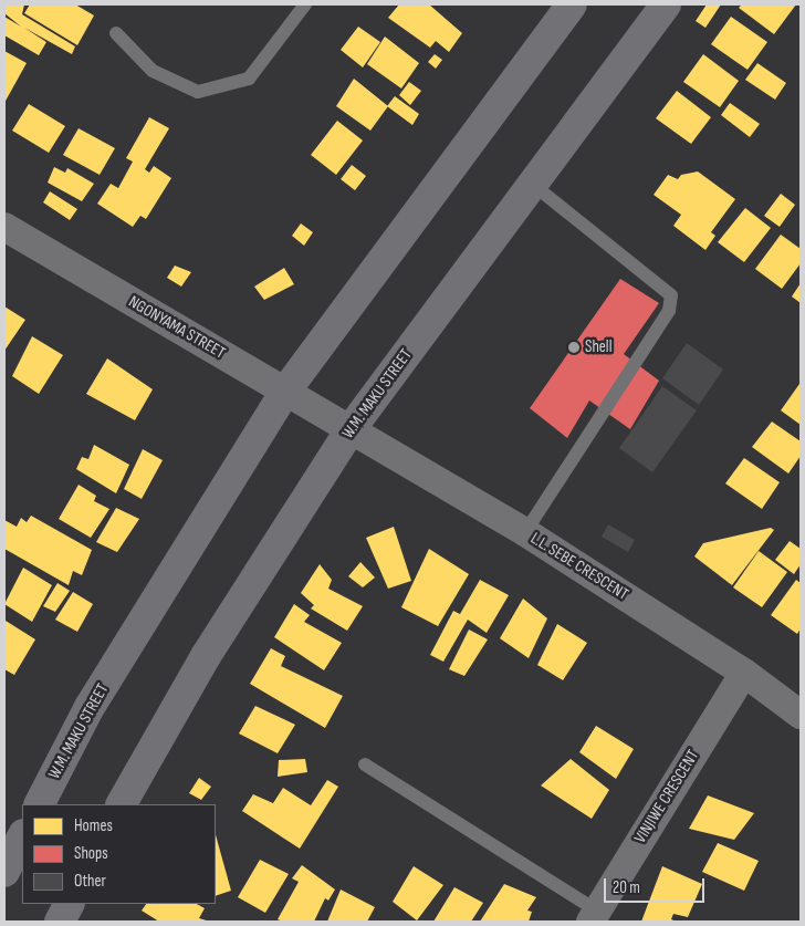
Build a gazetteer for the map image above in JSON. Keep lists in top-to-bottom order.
{
  "streets": {
    "street": [
      "NGONYAMA STREET",
      "W.M. MAKU STREET",
      "L.L. SEBE CRESCENT",
      "VINJIWE CRESCENT"
    ]
  },
  "crossings": [
    ["NGONYAMA STREET", "W.M. MAKU STREET"],
    ["NGONYAMA STREET", "L.L. SEBE CRESCENT"],
    ["W.M. MAKU STREET", "L.L. SEBE CRESCENT"],
    ["L.L. SEBE CRESCENT", "VINJIWE CRESCENT"]
  ],
  "places": ["Shell"],
  "legend": ["Homes", "Shops", "Other"],
  "scale_bar": "20 m"
}
